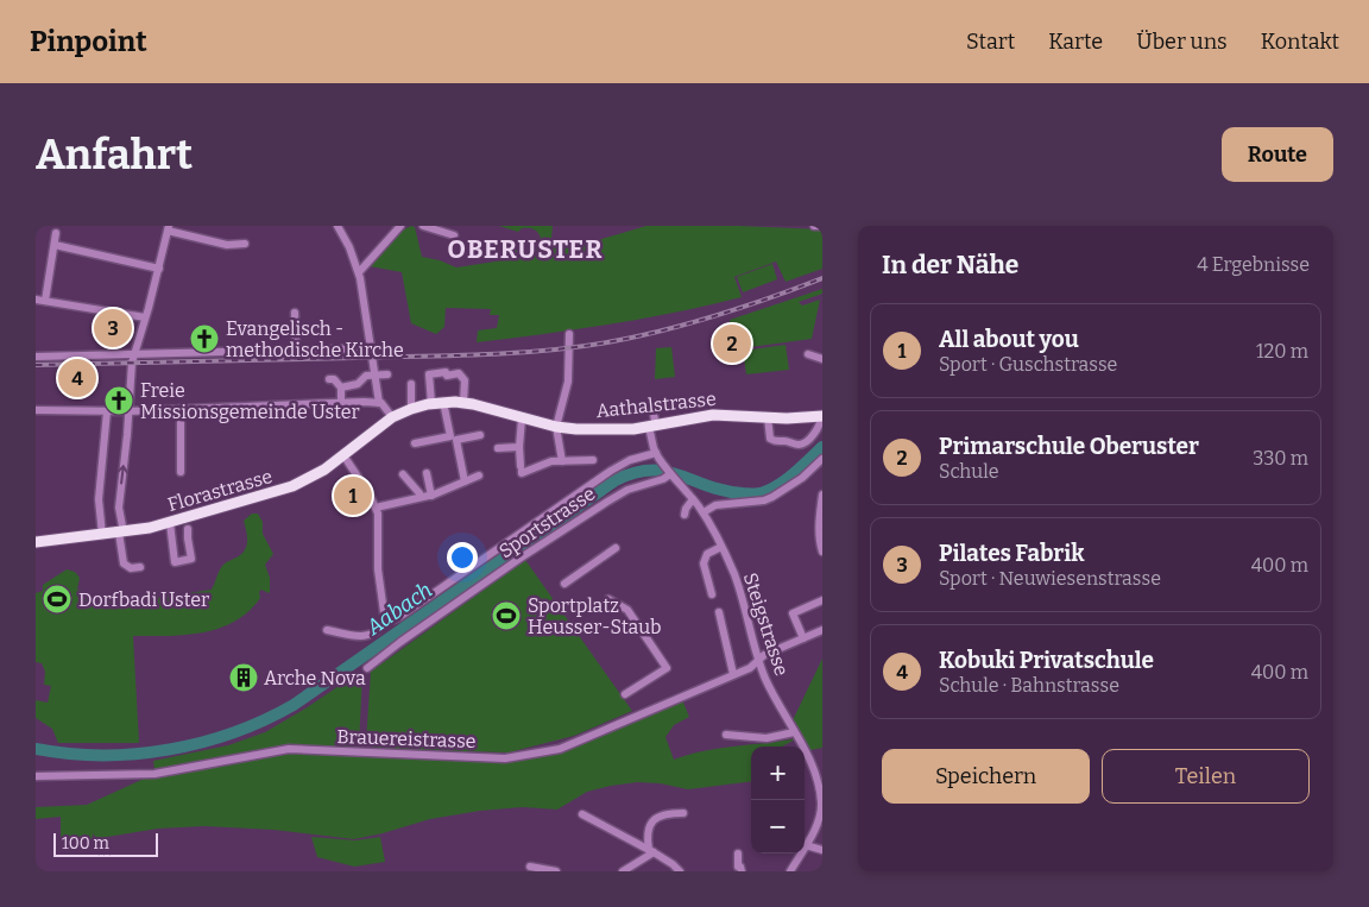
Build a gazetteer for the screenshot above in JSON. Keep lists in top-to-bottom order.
{
  "streets": {
    "main road": ["Aathalstrasse", "Florastrasse"],
    "street": ["Sportstrasse", "Steigstrasse", "Brauereistrasse"]
  },
  "crossings": [
    ["Aathalstrasse", "Florastrasse"],
    ["Aathalstrasse", "Steigstrasse"],
    ["Sportstrasse", "Steigstrasse"],
    ["Steigstrasse", "Brauereistrasse"]
  ],
  "districts": ["OBERUSTER"],
  "water": ["Aabach"],
  "places": {
    "church": ["Evangelisch - methodische Kirche", "Freie Missionsgemeinde Uster"],
    "sports": ["Dorfbadi Uster", "Sportplatz Heusser-Staub"],
    "building": ["Arche Nova"]
  },
  "scale_bar": "100 m",
  "page": {
    "header": "Pinpoint",
    "nav": [
      "Start",
      "Karte",
      "Über uns",
      "Kontakt"
    ],
    "buttons": [
      "Route",
      ["Speichern", "Teilen"]
    ],
    "title": "Anfahrt",
    "heading": ["In der Nähe", "4 Ergebnisse"],
    "list": [
      {
        "mark": "1",
        "name": "All about you",
        "note": "Sport · Guschstrasse",
        "value": "120 m"
      },
      {
        "mark": "2",
        "name": "Primarschule Oberuster",
        "note": "Schule",
        "value": "330 m"
      },
      {
        "mark": "3",
        "name": "Pilates Fabrik",
        "note": "Sport · Neuwiesenstrasse",
        "value": "400 m"
      },
      {
        "mark": "4",
        "name": "Kobuki Privatschule",
        "note": "Schule · Bahnstrasse",
        "value": "400 m"
      }
    ],
    "pins": [
      "3",
      "2",
      "4",
      "1"
    ],
    "map_buttons": ["+", "−"],
    "scale": "100 m"
  }
}
